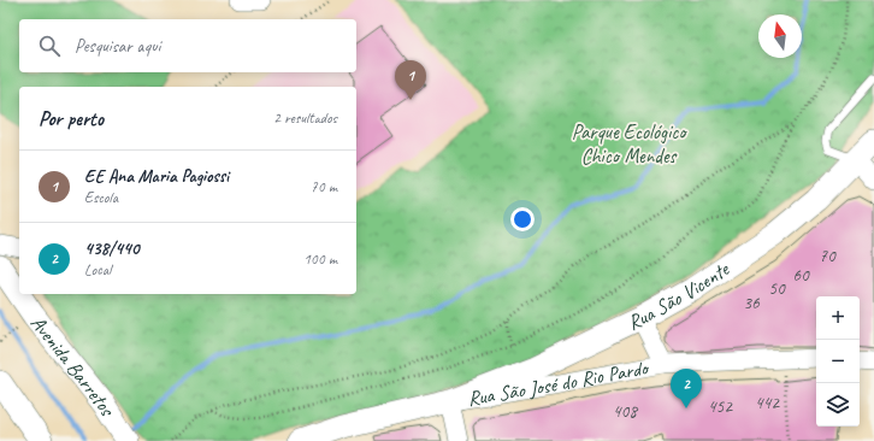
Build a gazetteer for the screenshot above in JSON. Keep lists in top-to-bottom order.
{
  "streets": {
    "street": ["Rua São Vicente", "Avenida Barretos", "Rua São José do Rio Pardo"]
  },
  "crossings": [
    ["Rua São Vicente", "Rua São José do Rio Pardo"]
  ],
  "parks": ["Parque Ecológico Chico Mendes"],
  "house_numbers": [
    "70",
    "60",
    "50",
    "36",
    "442",
    "452",
    "408"
  ],
  "north": "top",
  "page": {
    "search": "Pesquisar aqui",
    "pins": ["1", "2"],
    "heading": ["Por perto", "2 resultados"],
    "list": [
      {
        "mark": "1",
        "name": "EE Ana Maria Pagiossi",
        "note": "Escola",
        "value": "70 m"
      },
      {
        "mark": "2",
        "name": "438/440",
        "note": "Local",
        "value": "100 m"
      }
    ],
    "map_buttons": ["+", "−"]
  }
}
